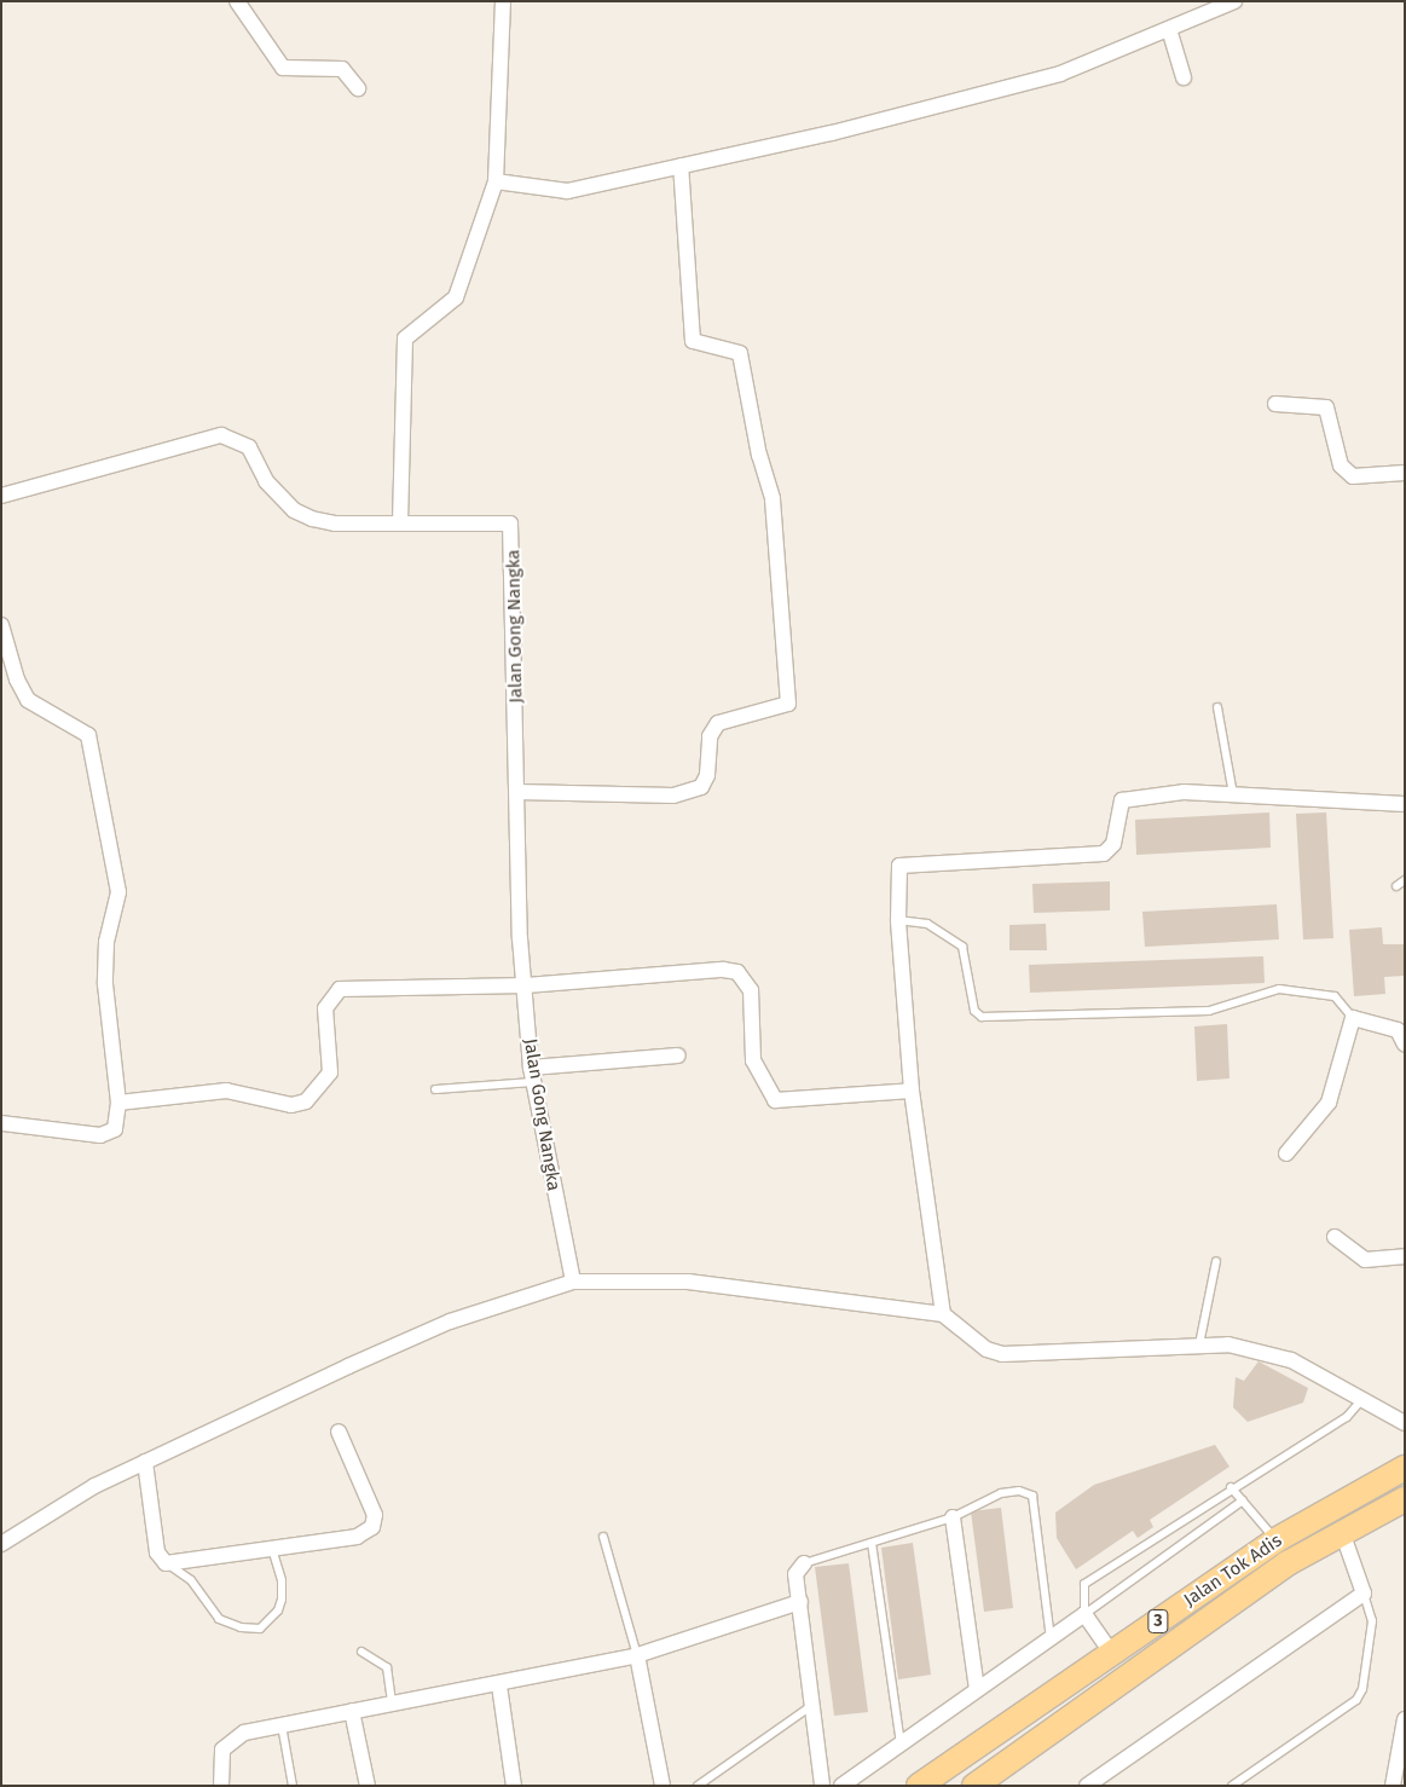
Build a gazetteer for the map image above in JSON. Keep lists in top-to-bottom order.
{
  "streets": {
    "main road": ["Jalan Tok Adis", "3"],
    "street": ["Jalan Gong Nangka"]
  }
}
